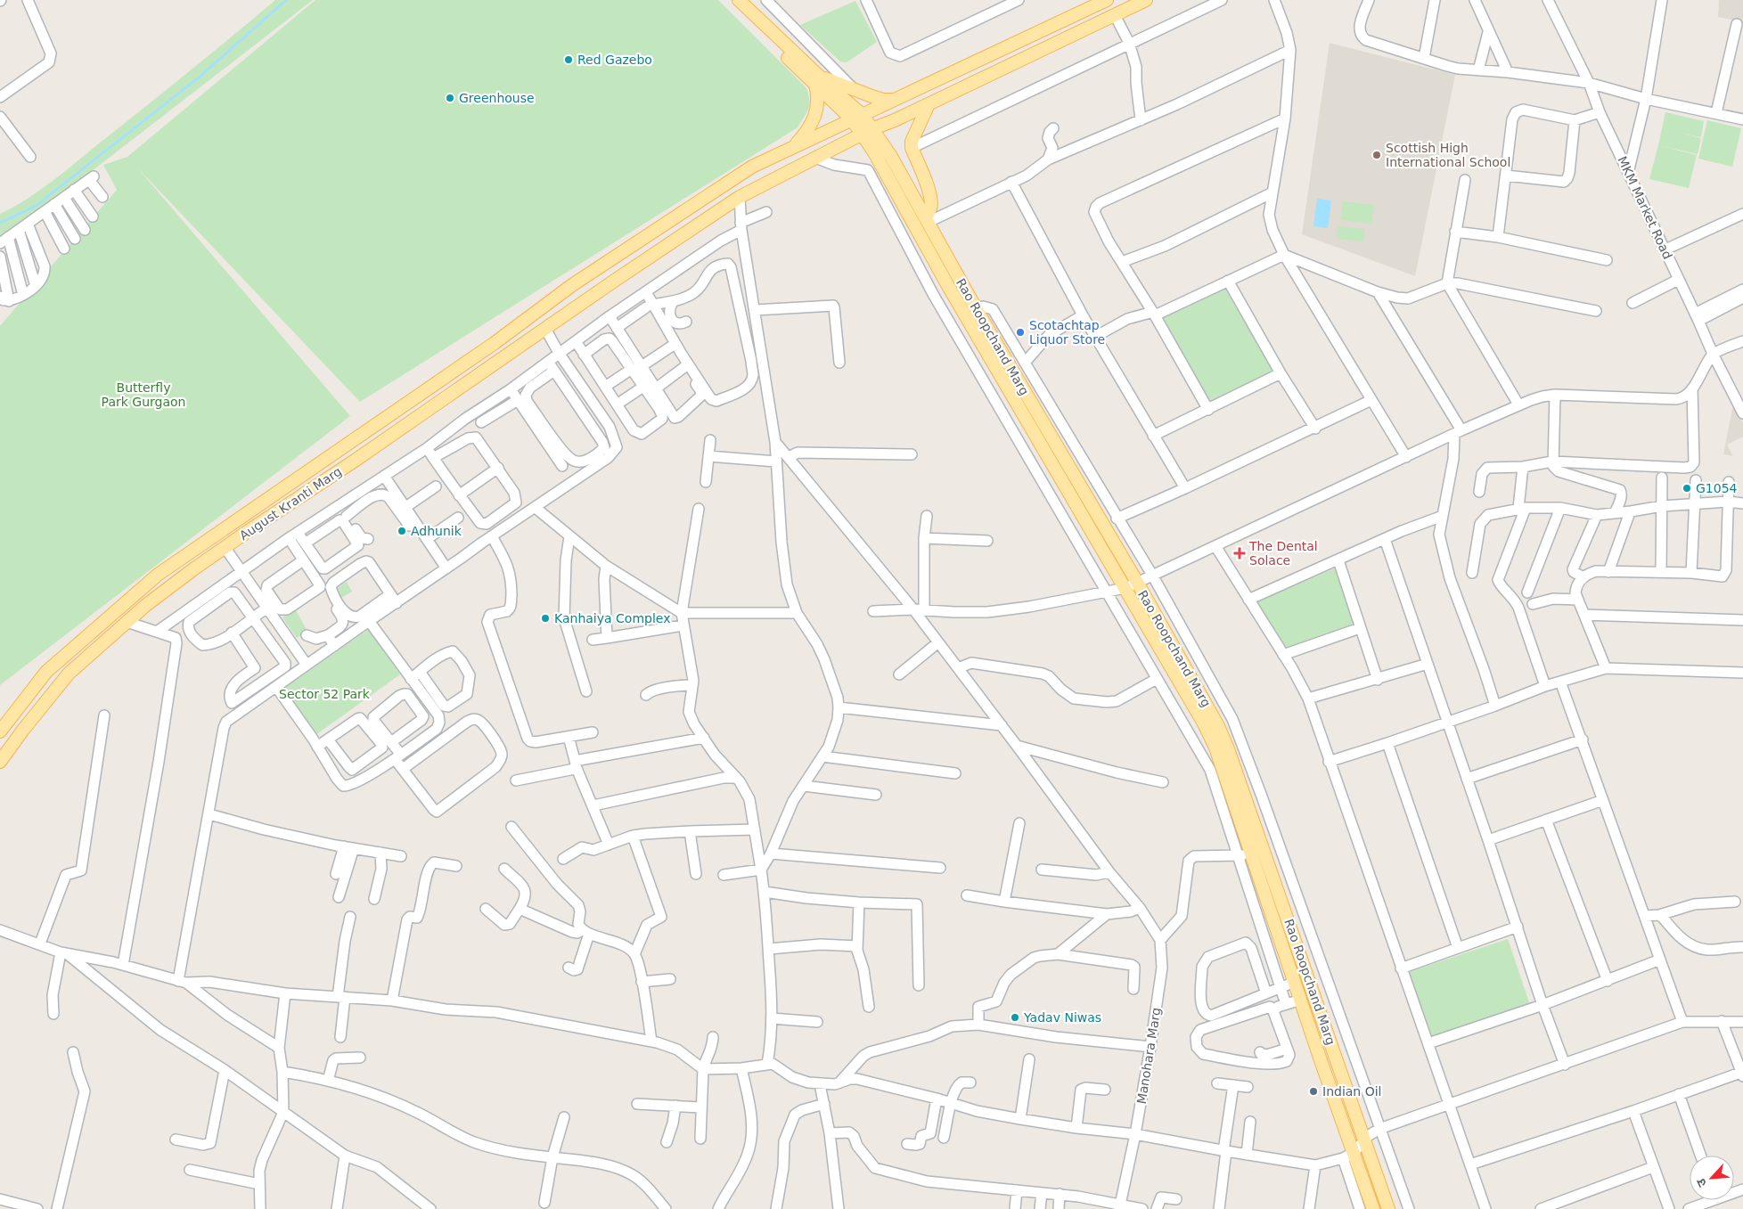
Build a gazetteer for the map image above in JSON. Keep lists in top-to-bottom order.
{
  "streets": {
    "main road": ["Rao Roopchand Marg", "August Kranti Marg"],
    "street": ["MKM Market Road", "Manohara Marg"]
  },
  "crossings": [
    ["Rao Roopchand Marg", "August Kranti Marg"]
  ],
  "parks": ["Butterfly Park Gurgaon", "Sector 52 Park"],
  "places": {
    "other": [
      "Red Gazebo",
      "Greenhouse",
      "Scottish High International School",
      "Scotachtap Liquor Store",
      "G1054",
      "Adhunik",
      "Kanhaiya Complex",
      "Yadav Niwas",
      "Indian Oil"
    ],
    "health": ["The Dental Solace"]
  },
  "north": "bottom left"
}
